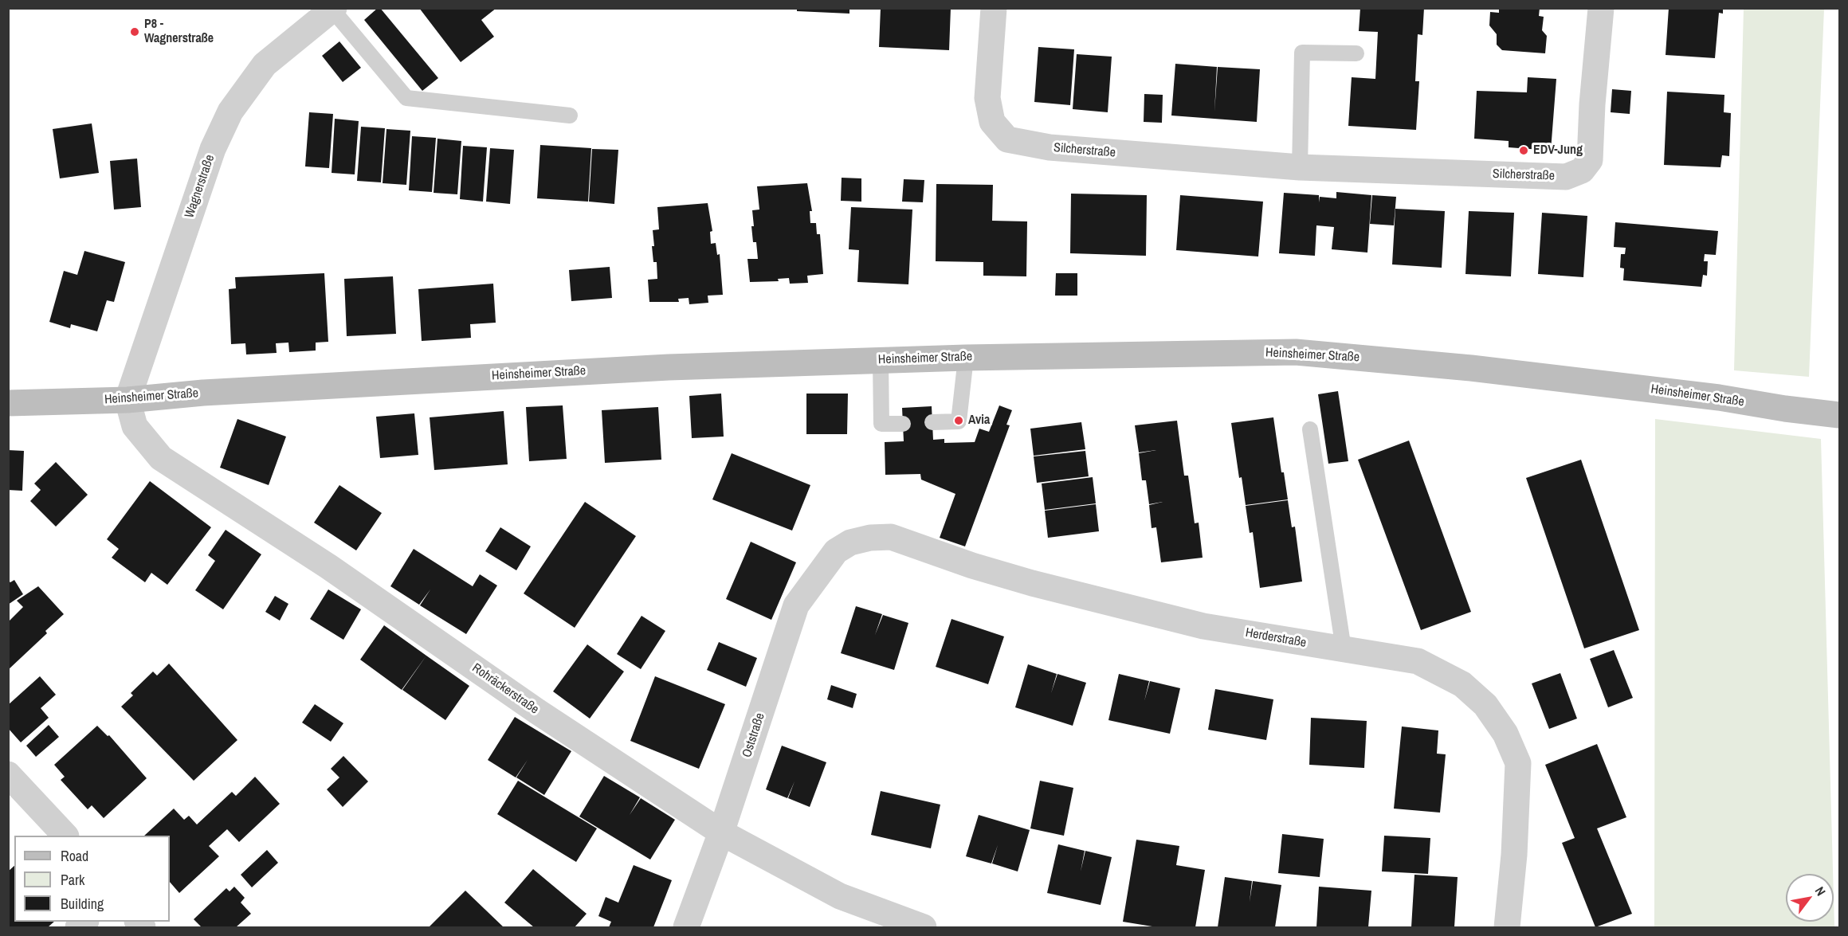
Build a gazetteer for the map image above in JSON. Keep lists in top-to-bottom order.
{
  "streets": {
    "street": [
      "Silcherstraße",
      "Wagnerstraße",
      "Heinsheimer Straße",
      "Herderstraße",
      "Rohräckerstraße",
      "Oststraße"
    ]
  },
  "crossings": [
    ["Wagnerstraße", "Heinsheimer Straße"],
    ["Wagnerstraße", "Rohräckerstraße"],
    ["Heinsheimer Straße", "Rohräckerstraße"],
    ["Herderstraße", "Oststraße"],
    ["Rohräckerstraße", "Oststraße"]
  ],
  "places": ["P8 - Wagnerstraße", "EDV-Jung", "Avia"],
  "legend": ["Road", "Park", "Building"],
  "north": "top right"
}
